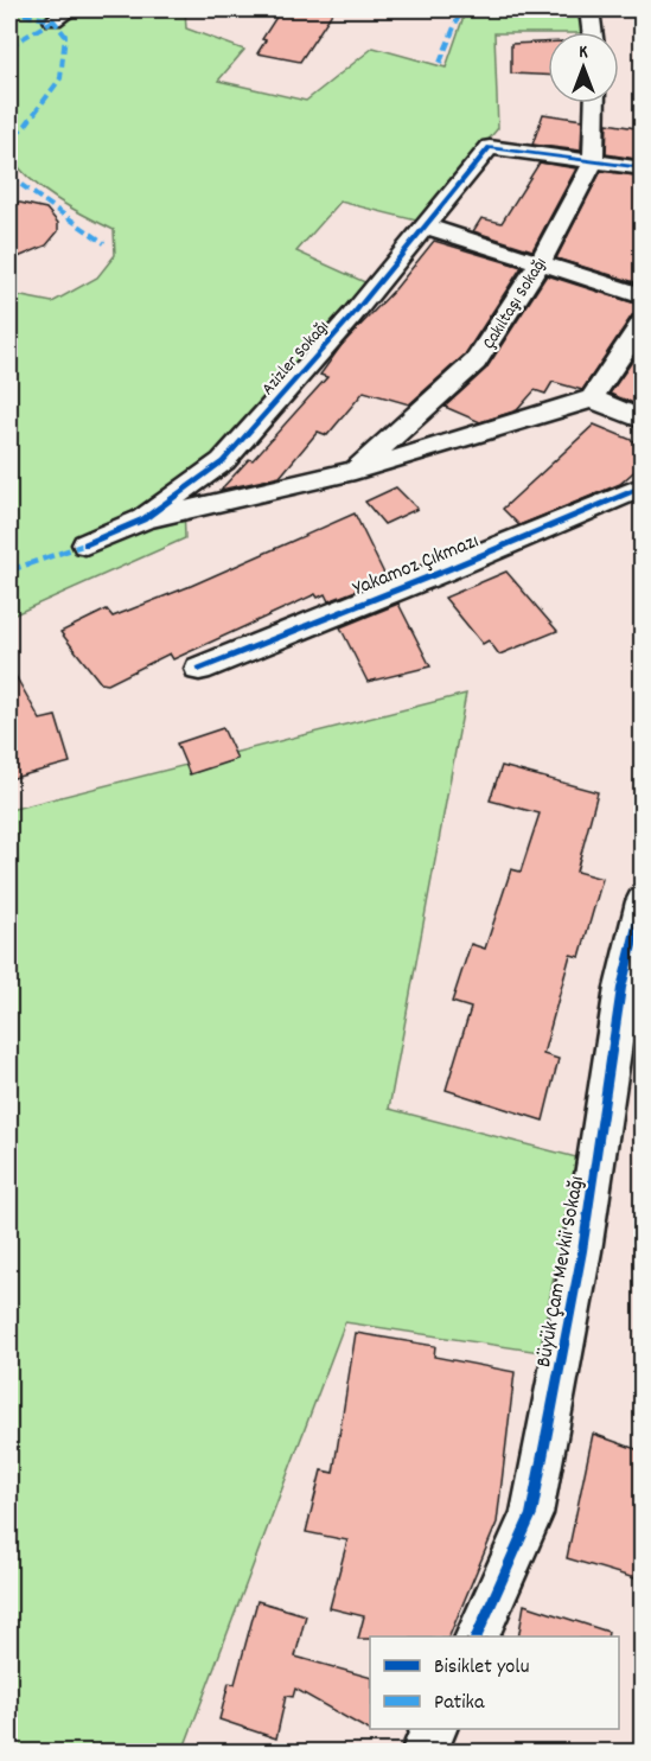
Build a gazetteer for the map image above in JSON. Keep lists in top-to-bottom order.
{
  "streets": {
    "street": [
      "Çakıltaşı Sokağı",
      "Azizler Sokağı",
      "Yakamoz Çıkmazı",
      "Büyük Çam Mevkii Sokağı"
    ]
  },
  "crossings": [
    ["Çakıltaşı Sokağı", "Azizler Sokağı"]
  ],
  "legend": ["Bisiklet yolu", "Patika"],
  "north": "top"
}
